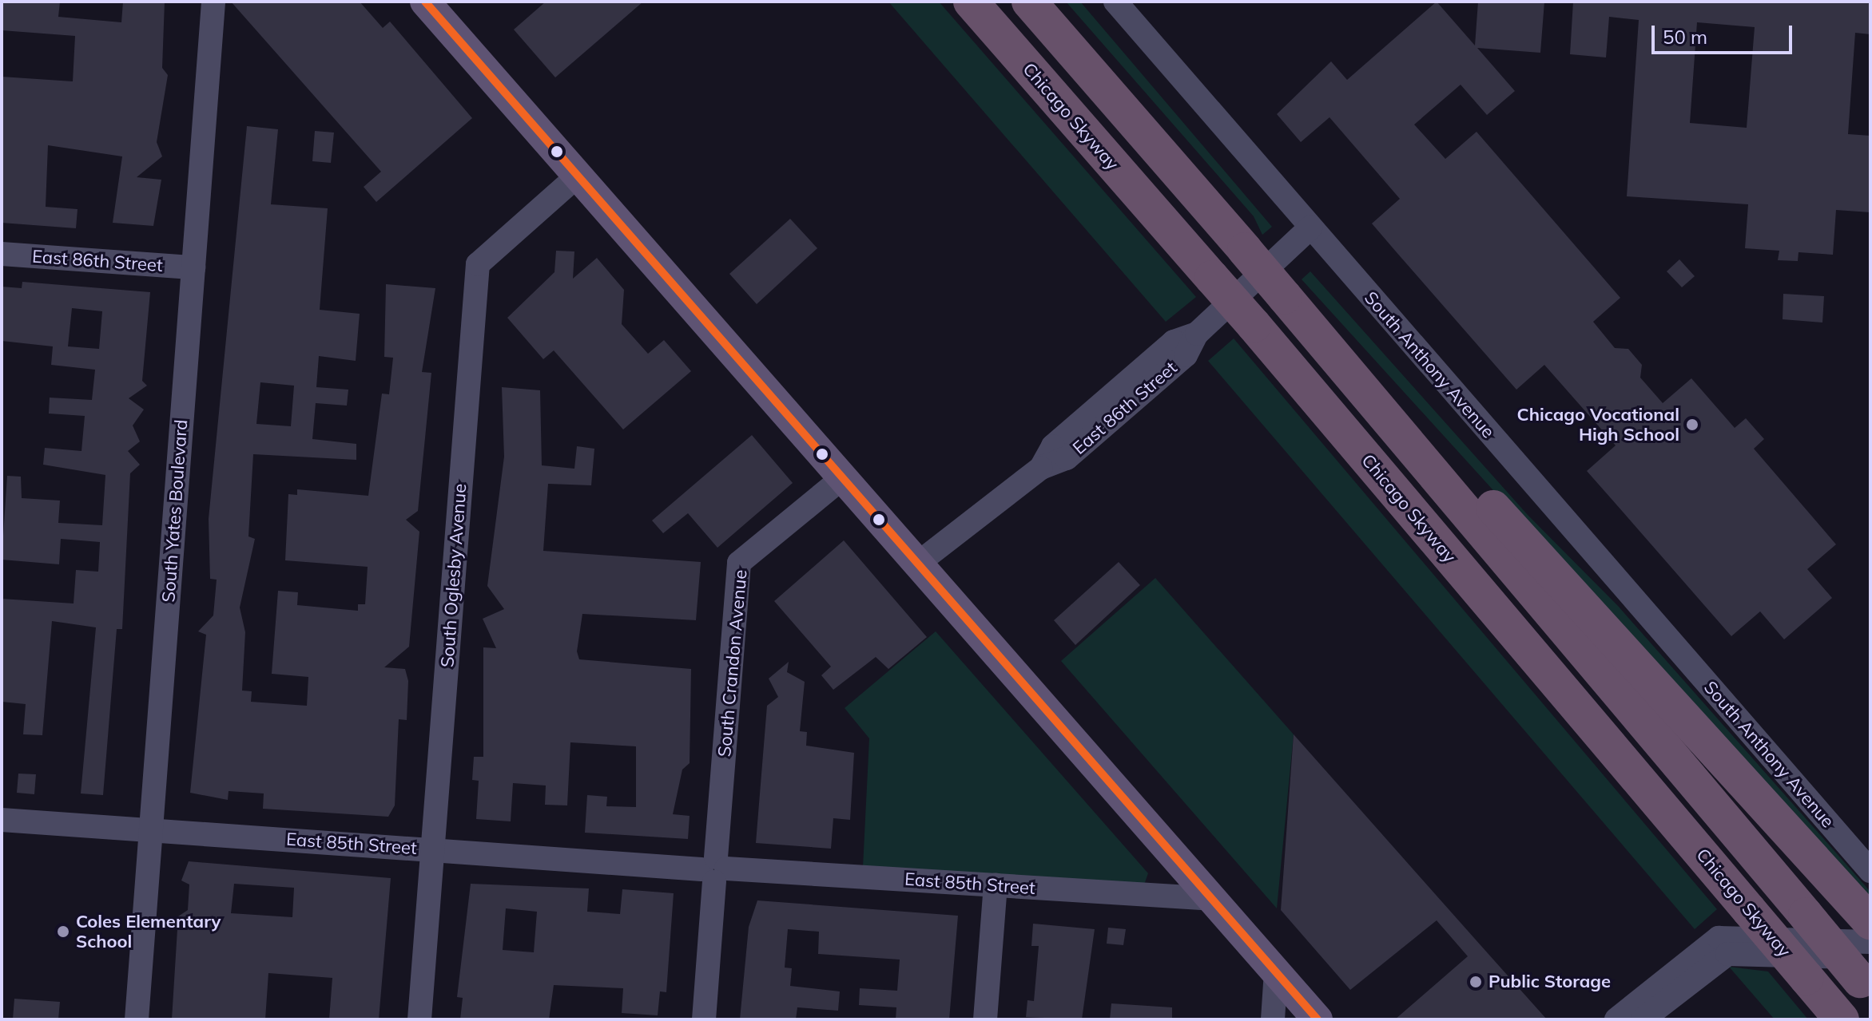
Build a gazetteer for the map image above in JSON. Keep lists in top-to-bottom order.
{
  "streets": {
    "highway": ["Chicago Skyway"],
    "street": [
      "East 86th Street",
      "South Anthony Avenue",
      "South Yates Boulevard",
      "South Oglesby Avenue",
      "South Crandon Avenue",
      "East 85th Street"
    ]
  },
  "crossings": [
    ["East 86th Street", "South Anthony Avenue"],
    ["East 86th Street", "South Yates Boulevard"],
    ["South Yates Boulevard", "East 85th Street"],
    ["South Oglesby Avenue", "East 85th Street"],
    ["South Crandon Avenue", "East 85th Street"]
  ],
  "places": ["Chicago Vocational High School", "Coles Elementary School", "Public Storage"],
  "scale_bar": "50 m"
}
